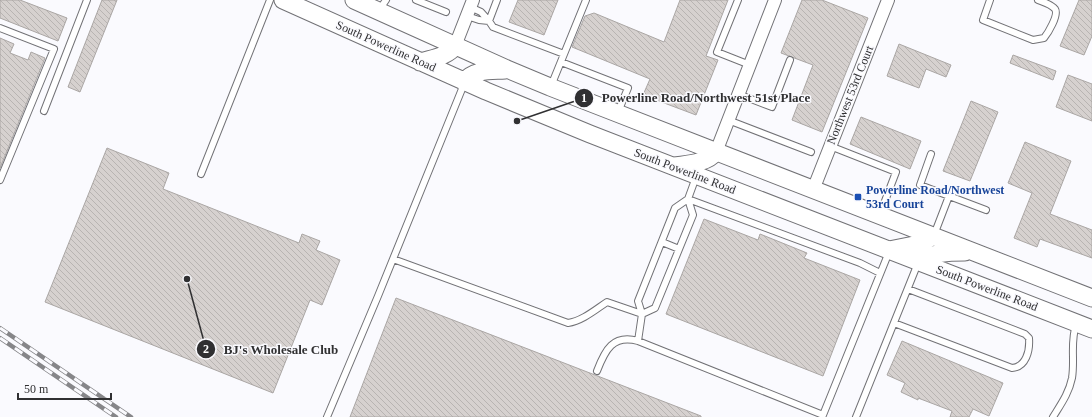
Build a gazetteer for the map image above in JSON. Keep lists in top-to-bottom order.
{
  "streets": {
    "main road": ["South Powerline Road"],
    "street": ["Northwest 53rd Court"]
  },
  "places": {
    "other": ["Powerline Road/Northwest 51st Place", "BJ's Wholesale Club"],
    "transit": ["Powerline Road/Northwest 53rd Court"]
  },
  "scale_bar": "50 m"
}
